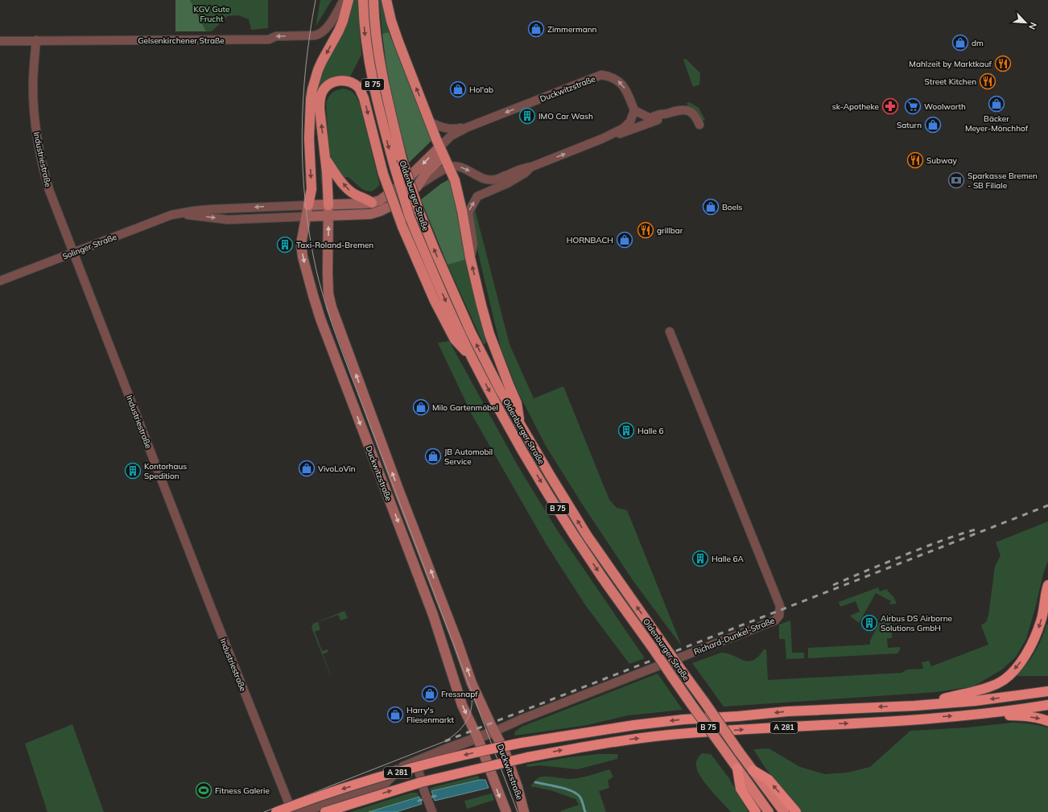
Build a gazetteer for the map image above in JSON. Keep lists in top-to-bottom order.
{
  "streets": {
    "highway": ["B 75", "Oldenburger Straße", "A 281"],
    "main road": ["Duckwitzstraße", "Solinger Straße"],
    "street": ["Gelsenkirchener Straße", "Industriestraße", "Richard-Dunkel-Straße"]
  },
  "crossings": [
    ["Gelsenkirchener Straße", "Industriestraße"],
    ["Duckwitzstraße", "Solinger Straße"],
    ["Duckwitzstraße", "Richard-Dunkel-Straße"],
    ["Industriestraße", "Solinger Straße"]
  ],
  "one_way": ["Gelsenkirchener Straße"],
  "parks": ["KGV Gute Frucht"],
  "places": {
    "shop": [
      "Zimmermann",
      "dm",
      "Hol'ab",
      "Bäcker Meyer-Mönchhof",
      "Saturn",
      "Boels",
      "HORNBACH",
      "Milo Gartenmöbel",
      "JB Automobil Service",
      "VivoLoVin",
      "Fressnapf",
      "Harry's Fliesenmarkt"
    ],
    "restaurant": [
      "Mahlzeit by Marktkauf",
      "Street Kitchen",
      "Subway",
      "grillbar"
    ],
    "pharmacy": ["sk-Apotheke"],
    "supermarket": ["Woolworth"],
    "building": [
      "IMO Car Wash",
      "Taxi-Roland-Bremen",
      "Halle 6",
      "Kontorhaus Spedition",
      "Halle 6A",
      "Airbus DS Airborne Solutions GmbH"
    ],
    "bank": ["Sparkasse Bremen - SB Filiale"],
    "sports": ["Fitness Galerie"]
  },
  "north": "bottom right"
}
